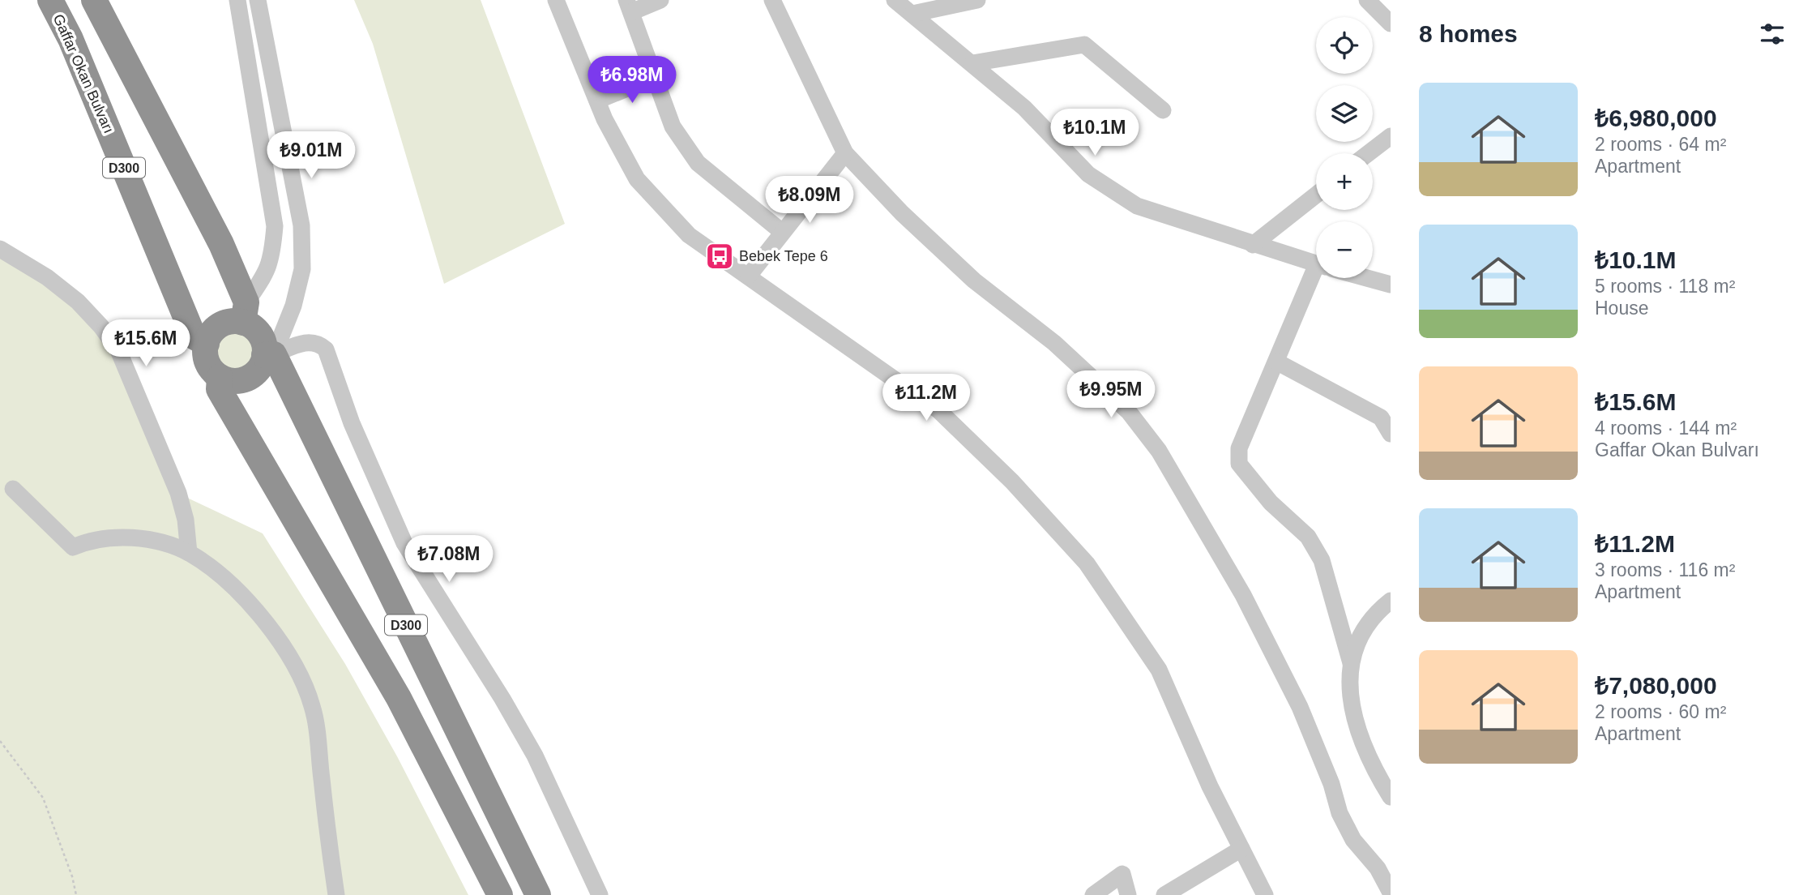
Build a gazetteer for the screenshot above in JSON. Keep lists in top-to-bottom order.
{
  "streets": {
    "highway": ["Gaffar Okan Bulvarı", "D300"]
  },
  "crossings": [
    ["Gaffar Okan Bulvarı", "D300"]
  ],
  "places": {
    "bus stop": ["Bebek Tepe 6"]
  },
  "page": {
    "heading": "8 homes",
    "map_buttons": ["+", "−"],
    "price": [
      "₺6.98M",
      "₺10.1M",
      "₺9.01M",
      "₺8.09M",
      "₺15.6M",
      "₺9.95M",
      "₺11.2M",
      "₺7.08M"
    ],
    "list": [
      {
        "name": "₺6,980,000",
        "note": "2 rooms · 64 m² · Apartment"
      },
      {
        "name": "₺10.1M",
        "note": "5 rooms · 118 m² · House"
      },
      {
        "name": "₺15.6M",
        "note": "4 rooms · 144 m² · Gaffar Okan Bulvarı"
      },
      {
        "name": "₺11.2M",
        "note": "3 rooms · 116 m² · Apartment"
      },
      {
        "name": "₺7,080,000",
        "note": "2 rooms · 60 m² · Apartment"
      }
    ]
  }
}
